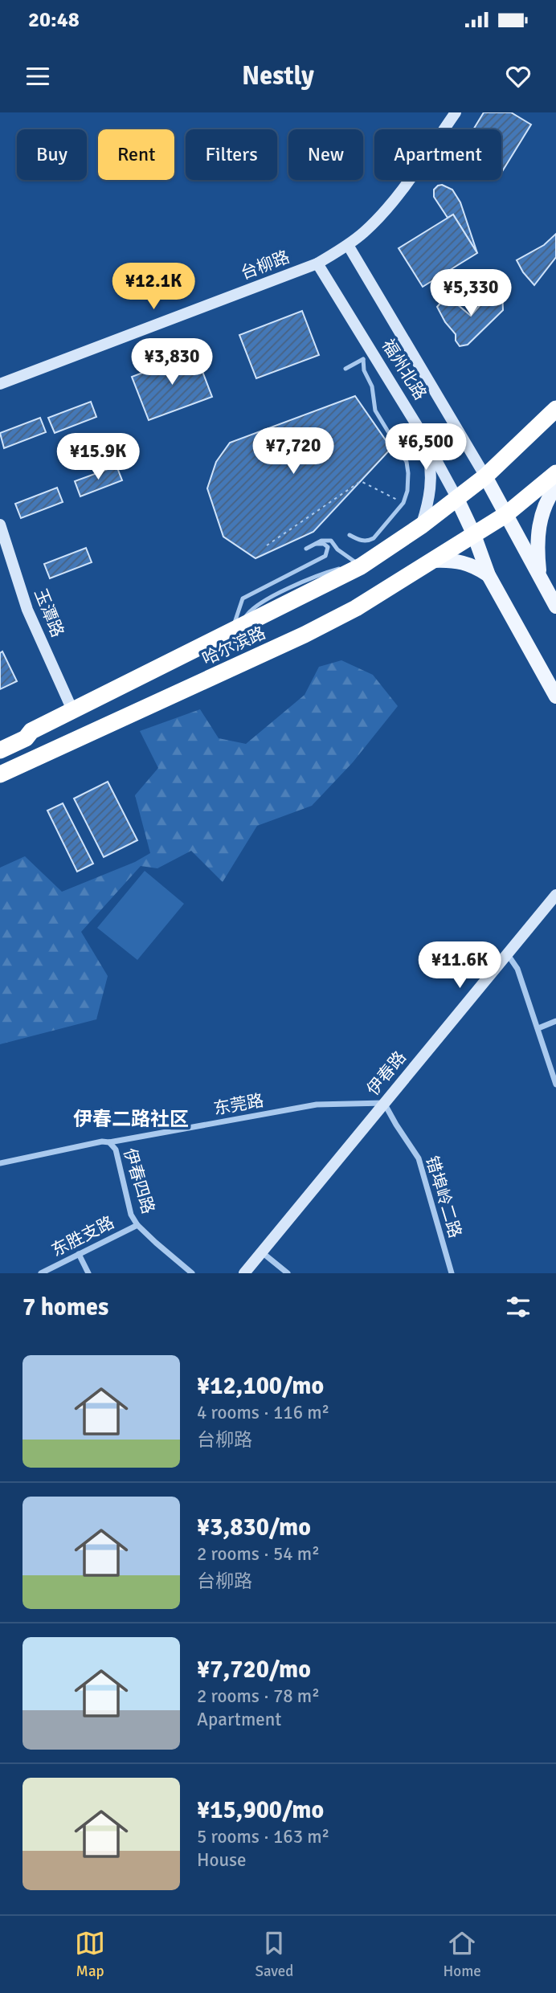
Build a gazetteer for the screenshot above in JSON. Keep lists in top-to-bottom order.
{
  "streets": {
    "highway": ["哈尔滨路"],
    "street": [
      "台柳路",
      "福州北路",
      "玉潭路",
      "伊春路",
      "东莞路",
      "伊春四路",
      "错埠岭二路",
      "东胜支路"
    ]
  },
  "crossings": [
    ["台柳路", "福州北路"],
    ["福州北路", "哈尔滨路"],
    ["玉潭路", "哈尔滨路"],
    ["伊春路", "东莞路"],
    ["伊春路", "错埠岭二路"],
    ["东莞路", "伊春四路"],
    ["东莞路", "错埠岭二路"],
    ["伊春四路", "东胜支路"]
  ],
  "districts": ["伊春二路社区"],
  "page": {
    "status": "20:48",
    "header": "Nestly",
    "chip": [
      "Buy",
      "Rent",
      "Filters",
      "New",
      "Apartment"
    ],
    "price": [
      "¥12.1K",
      "¥5,330",
      "¥3,830",
      "¥6,500",
      "¥7,720",
      "¥15.9K",
      "¥11.6K"
    ],
    "heading": "7 homes",
    "list": [
      {
        "name": "¥12,100/mo",
        "note": "4 rooms · 116 m² · 台柳路"
      },
      {
        "name": "¥3,830/mo",
        "note": "2 rooms · 54 m² · 台柳路"
      },
      {
        "name": "¥7,720/mo",
        "note": "2 rooms · 78 m² · Apartment"
      },
      {
        "name": "¥15,900/mo",
        "note": "5 rooms · 163 m² · House"
      }
    ],
    "tabs": ["Map", "Saved", "Home"]
  }
}
